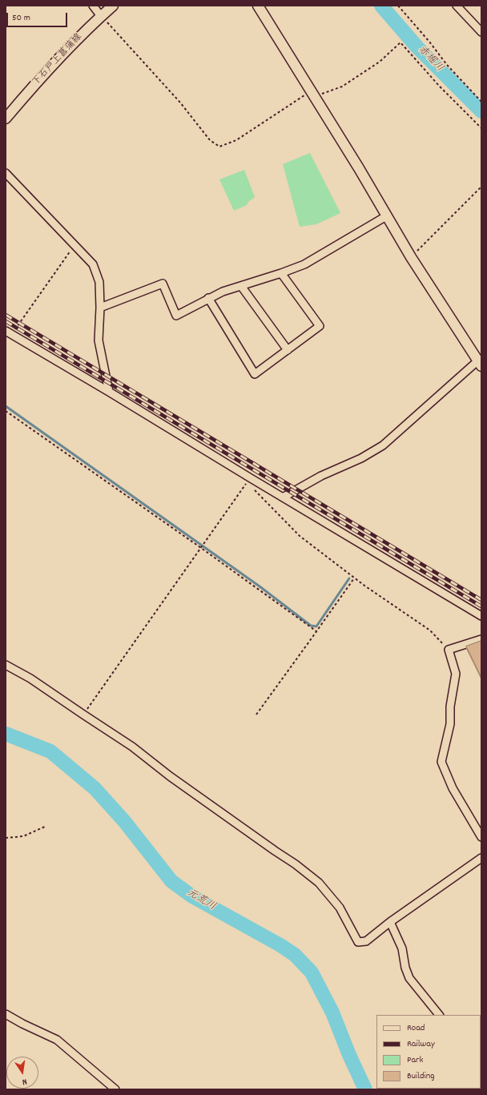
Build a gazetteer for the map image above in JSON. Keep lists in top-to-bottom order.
{
  "streets": {
    "street": ["下石戸上菖蒲線"]
  },
  "water": ["赤堀川", "元荒川"],
  "legend": [
    "Road",
    "Railway",
    "Park",
    "Building"
  ],
  "scale_bar": "50 m",
  "north": "bottom"
}
